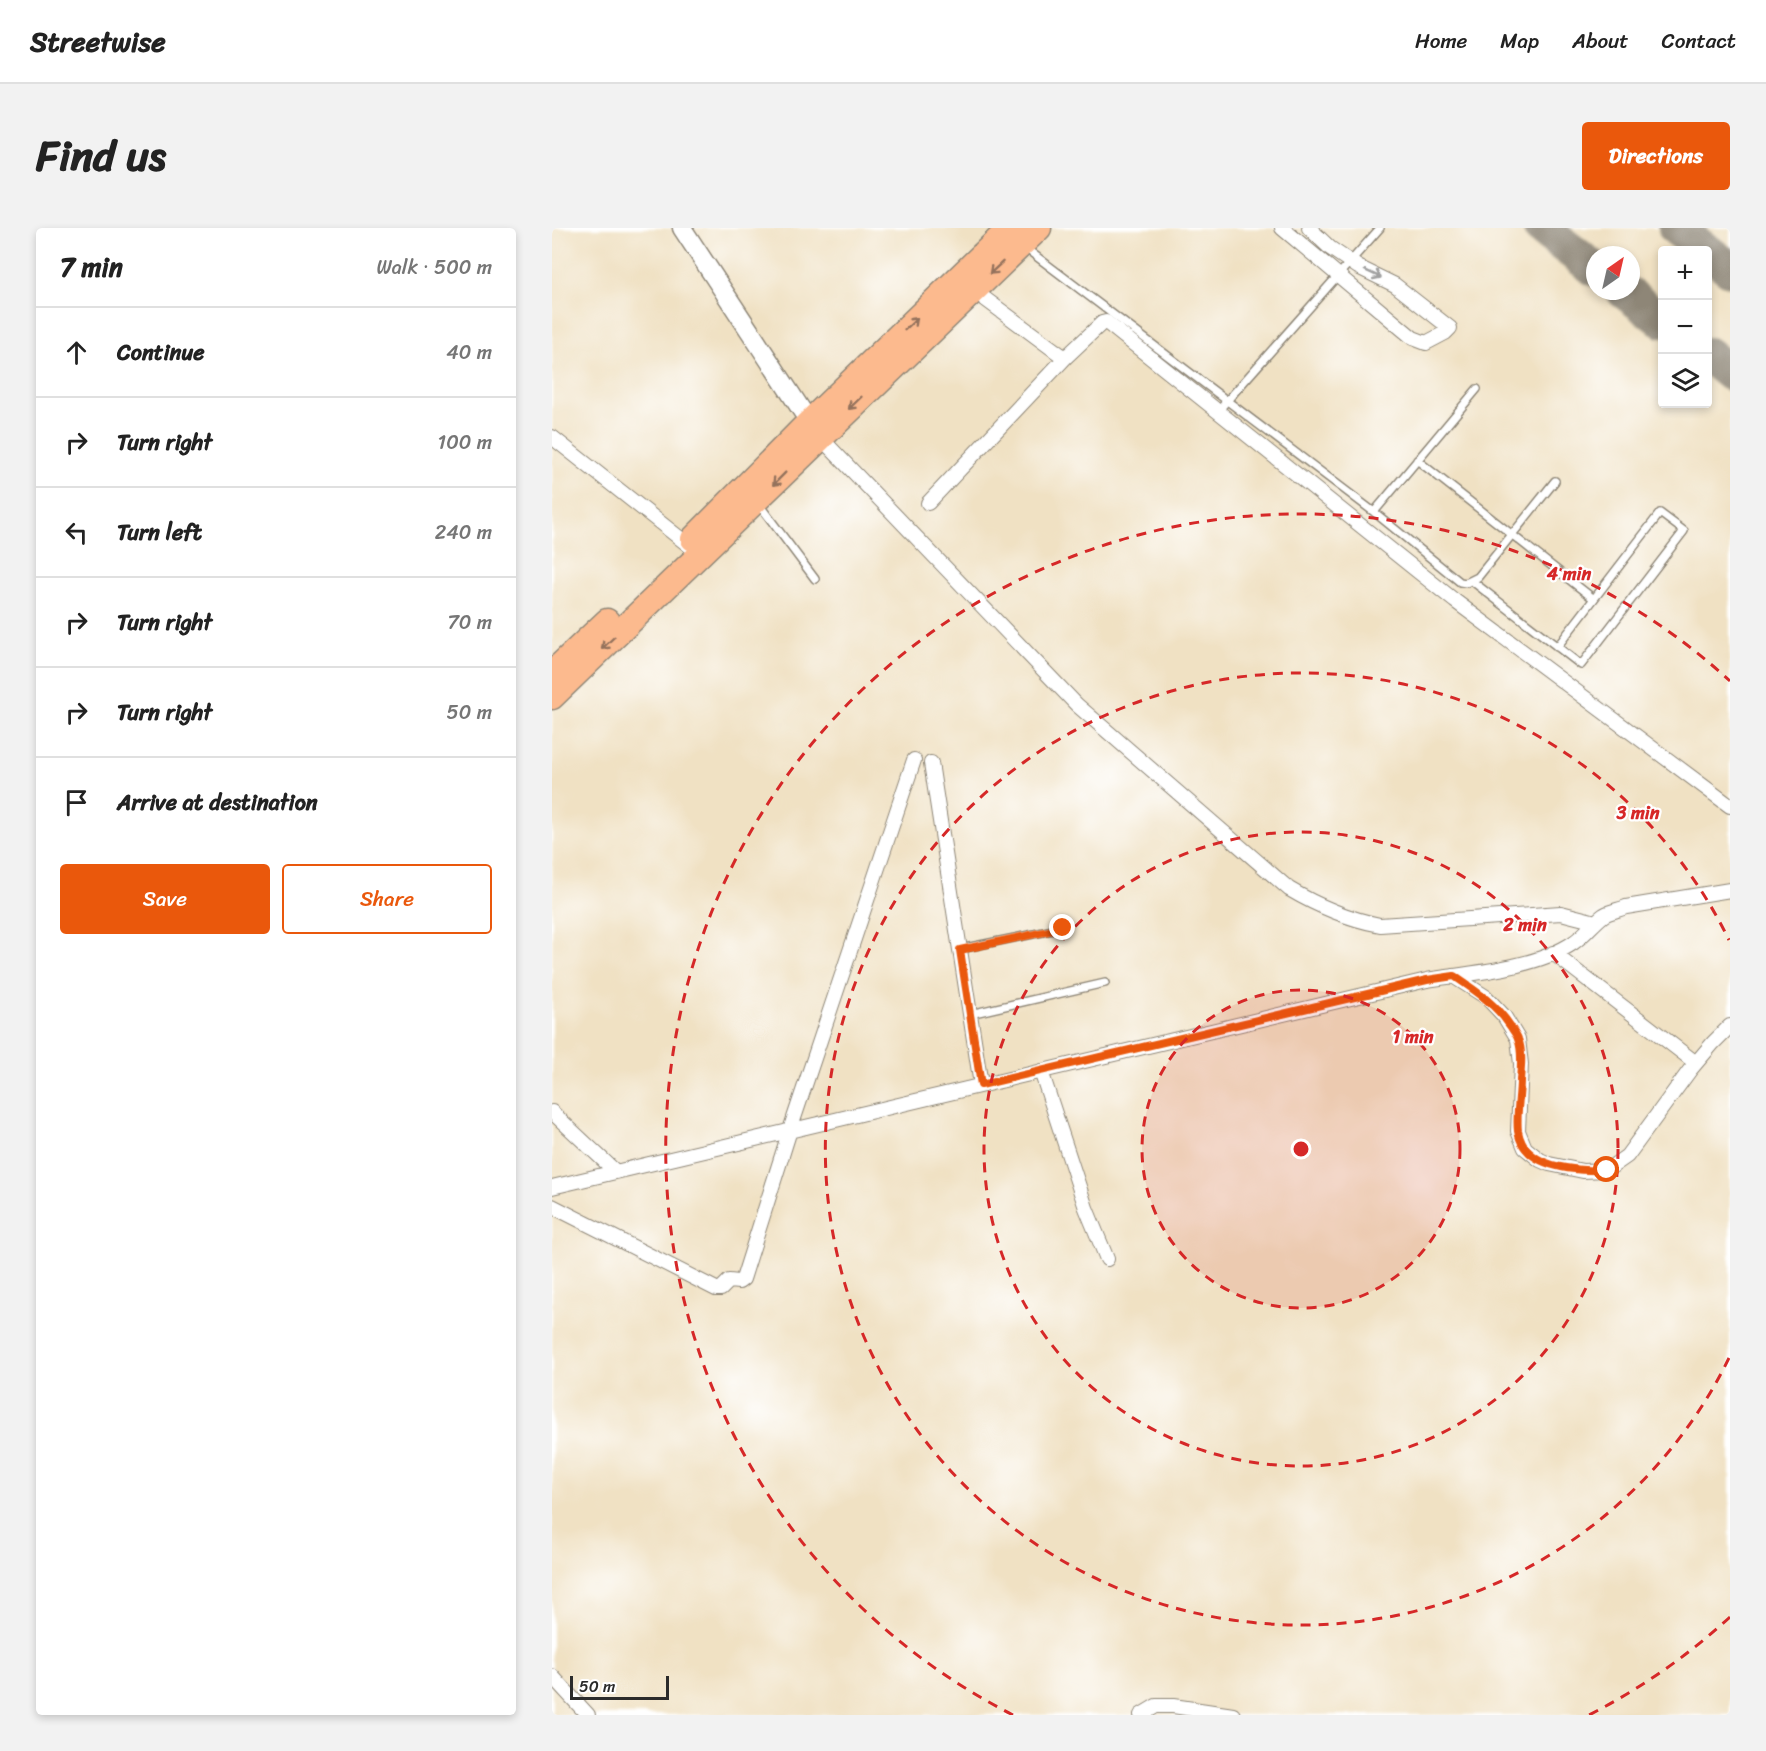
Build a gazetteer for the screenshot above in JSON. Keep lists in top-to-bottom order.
{
  "scale_bar": "50 m",
  "north": "top right",
  "page": {
    "header": "Streetwise",
    "nav": [
      "Home",
      "Map",
      "About",
      "Contact"
    ],
    "title": "Find us",
    "buttons": [
      "Directions",
      ["Save", "Share"]
    ],
    "heading": ["7 min", "Walk · 500 m"],
    "map_buttons": ["+", "−"],
    "list": [
      ["Continue", "40 m"],
      ["Turn right", "100 m"],
      ["Turn left", "240 m"],
      ["Turn right", "70 m"],
      ["Turn right", "50 m"],
      "Arrive at destination"
    ],
    "scale": "50 m"
  },
  "rings": [
    "4 min",
    "3 min",
    "2 min",
    "1 min"
  ]
}
